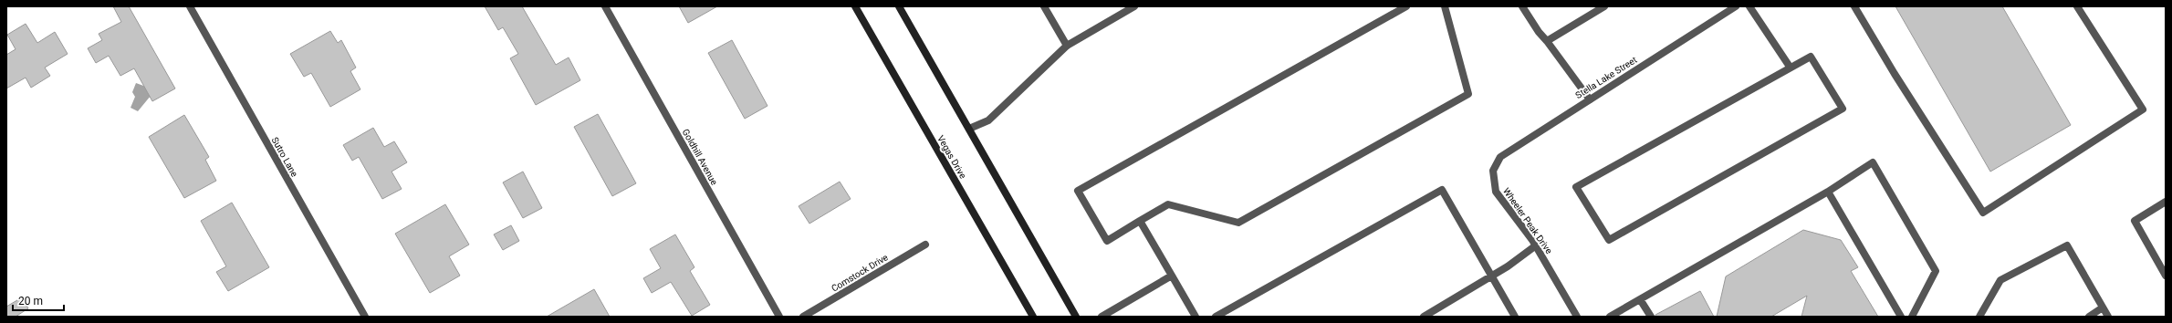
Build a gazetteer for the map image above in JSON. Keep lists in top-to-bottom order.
{
  "streets": {
    "main road": ["Vegas Drive"],
    "street": [
      "Stella Lake Street",
      "Sutro Lane",
      "Goldhill Avenue",
      "Wheeler Peak Drive",
      "Comstock Drive"
    ]
  },
  "crossings": [
    ["Stella Lake Street", "Wheeler Peak Drive"]
  ],
  "scale_bar": "20 m"
}
